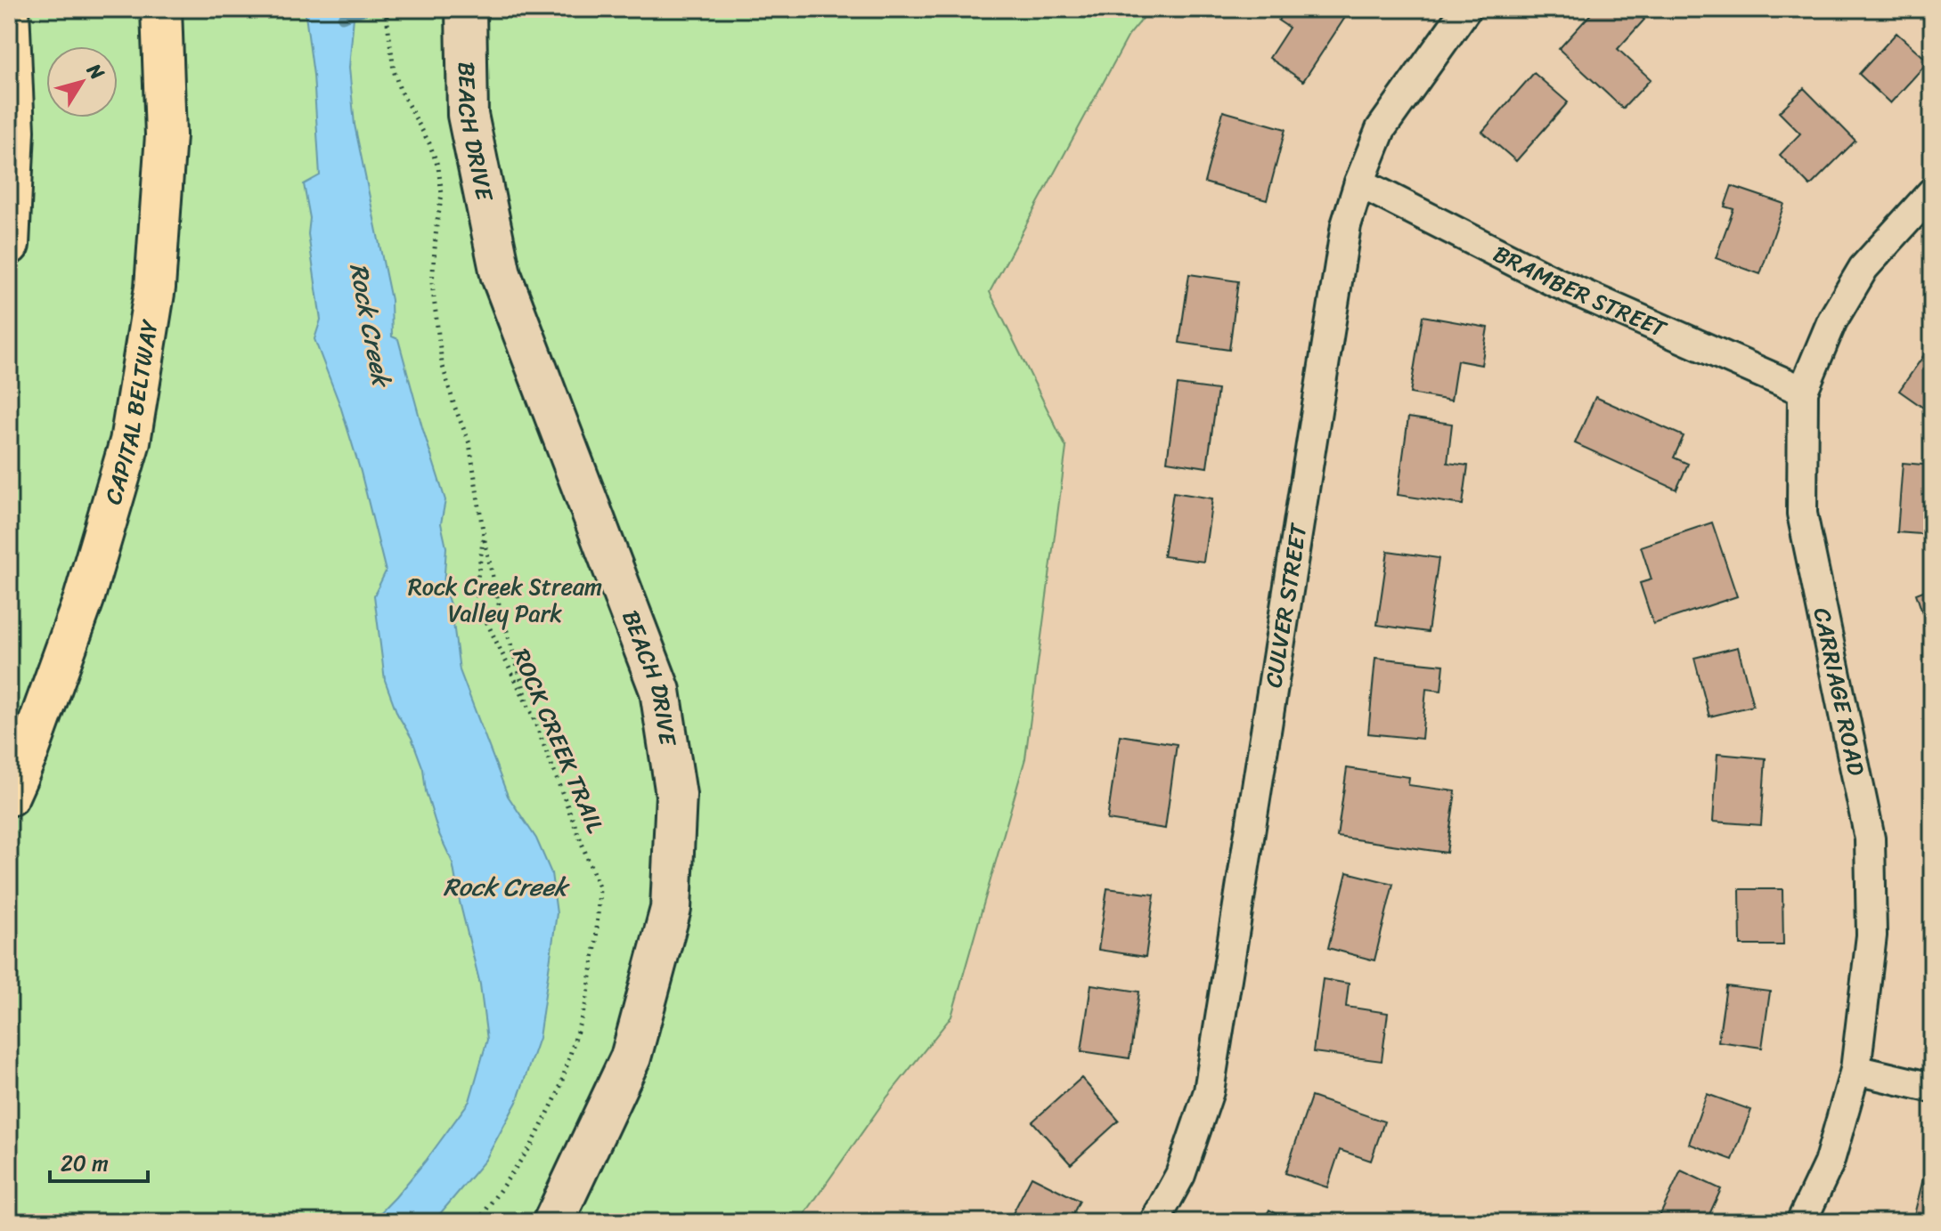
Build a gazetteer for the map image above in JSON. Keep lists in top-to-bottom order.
{
  "streets": {
    "highway": ["CAPITAL BELTWAY"],
    "street": [
      "BEACH DRIVE",
      "BRAMBER STREET",
      "CULVER STREET",
      "CARRIAGE ROAD"
    ],
    "path": ["ROCK CREEK TRAIL"]
  },
  "crossings": [
    ["BRAMBER STREET", "CULVER STREET"],
    ["BRAMBER STREET", "CARRIAGE ROAD"]
  ],
  "water": ["Rock Creek"],
  "parks": ["Rock Creek Stream Valley Park"],
  "scale_bar": "20 m",
  "north": "top right"
}
